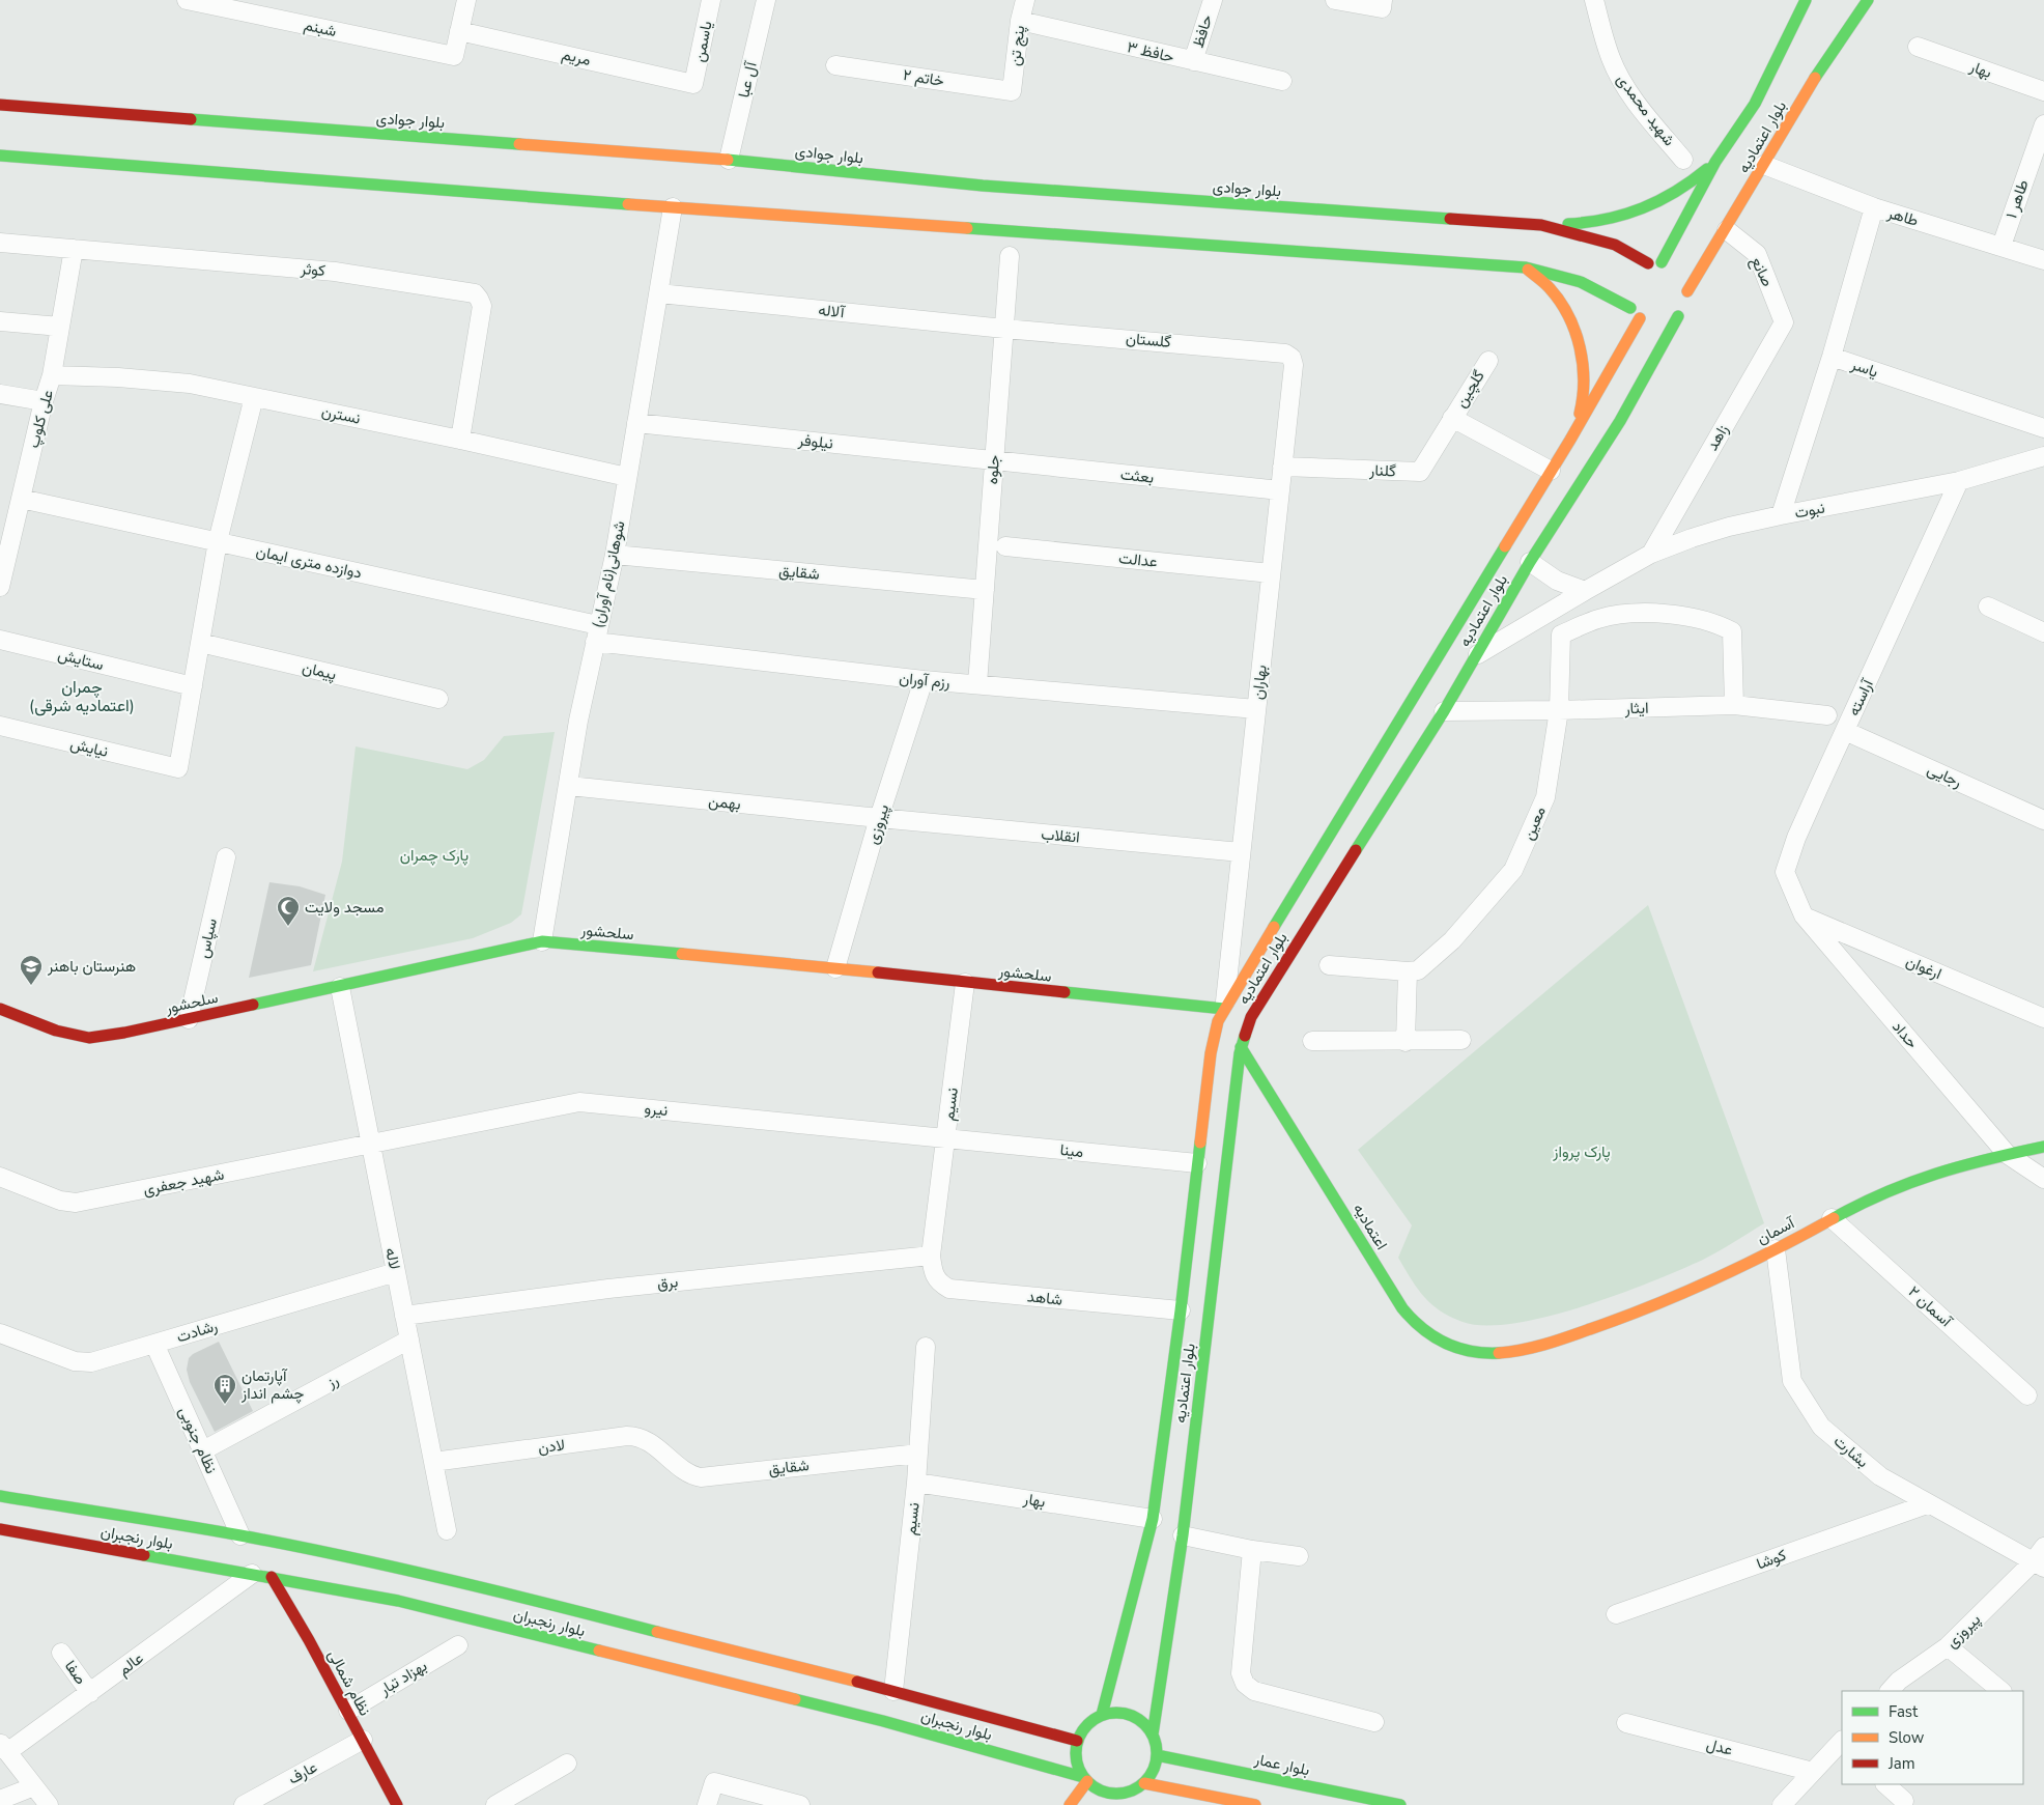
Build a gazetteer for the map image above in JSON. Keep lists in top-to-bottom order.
{
  "streets": {
    "street": [
      "شبنم",
      "حافظ",
      "یاسمن",
      "پنج تن",
      "حافظ ۳",
      "مریم",
      "بهار",
      "خاتم ۲",
      "آل عبا",
      "شهید محمدی",
      "بلوار جوادی",
      "بلوار اعتمادیه",
      "طاهر ۱",
      "طاهر",
      "کوثر",
      "صانع",
      "آلاله",
      "گلستان",
      "یاسر",
      "گلچین",
      "نسترن",
      "علی کلوپ",
      "زاهد",
      "نیلوفر",
      "جلوه",
      "گلنار",
      "بعثت",
      "نبوت",
      "عدالت",
      "دوازده متری ایمان",
      "شقایق",
      "شوهانی(نام آوران)",
      "ستایش",
      "پیمان",
      "رزم آوران",
      "بهاران",
      "آراسته",
      "ایثار",
      "نیایش",
      "رجایی",
      "بهمن",
      "معین",
      "پیروزی",
      "انقلاب",
      "سلحشور",
      "سپاس",
      "ارغوان",
      "حداد",
      "نسیم",
      "نیرو",
      "مینا",
      "شهید جعفری",
      "اعتمادیه",
      "آسمان",
      "لاله",
      "برق",
      "شاهد",
      "آسمان ۲",
      "رشادت",
      "رز",
      "نظام جنوبی",
      "لادن",
      "بشارت",
      "بلوار رنجبران",
      "کوشا",
      "عالم",
      "صفا",
      "بهزاد تبار",
      "نظام شمالی",
      "عدل",
      "بلوار عمار",
      "عارف"
    ]
  },
  "crossings": [
    ["شبنم", "مریم"],
    ["حافظ", "حافظ ۳"],
    ["یاسمن", "مریم"],
    ["پنج تن", "حافظ ۳"],
    ["پنج تن", "خاتم ۲"],
    ["بهار", "بلوار اعتمادیه"],
    ["بهار", "نسیم"],
    ["آل عبا", "بلوار جوادی"],
    ["بلوار اعتمادیه", "طاهر"],
    ["بلوار اعتمادیه", "صانع"],
    ["بلوار اعتمادیه", "نبوت"],
    ["بلوار اعتمادیه", "بهاران"],
    ["بلوار اعتمادیه", "ایثار"],
    ["بلوار اعتمادیه", "سلحشور"],
    ["بلوار اعتمادیه", "مینا"],
    ["بلوار اعتمادیه", "اعتمادیه"],
    ["بلوار اعتمادیه", "شاهد"],
    ["بلوار اعتمادیه", "بلوار رنجبران"],
    ["بلوار اعتمادیه", "بلوار عمار"],
    ["طاهر ۱", "طاهر"],
    ["طاهر", "یاسر"],
    ["کوثر", "نسترن"],
    ["کوثر", "علی کلوپ"],
    ["صانع", "زاهد"],
    ["آلاله", "گلستان"],
    ["آلاله", "جلوه"],
    ["آلاله", "شوهانی(نام آوران)"],
    ["گلستان", "جلوه"],
    ["گلستان", "بهاران"],
    ["گلچین", "گلنار"],
    ["نسترن", "علی کلوپ"],
    ["نسترن", "شوهانی(نام آوران)"],
    ["علی کلوپ", "دوازده متری ایمان"],
    ["زاهد", "نبوت"],
    ["نیلوفر", "جلوه"],
    ["نیلوفر", "بعثت"],
    ["نیلوفر", "شوهانی(نام آوران)"],
    ["جلوه", "بعثت"],
    ["جلوه", "شقایق"],
    ["جلوه", "رزم آوران"],
    ["گلنار", "بهاران"],
    ["بعثت", "بهاران"],
    ["نبوت", "آراسته"],
    ["نبوت", "معین"],
    ["عدالت", "بهاران"],
    ["دوازده متری ایمان", "شوهانی(نام آوران)"],
    ["دوازده متری ایمان", "رزم آوران"],
    ["شقایق", "شوهانی(نام آوران)"],
    ["شقایق", "نسیم"],
    ["شقایق", "لادن"],
    ["شوهانی(نام آوران)", "رزم آوران"],
    ["شوهانی(نام آوران)", "بهمن"],
    ["شوهانی(نام آوران)", "سلحشور"],
    ["ستایش", "نیایش"],
    ["رزم آوران", "بهاران"],
    ["رزم آوران", "پیروزی"],
    ["بهاران", "انقلاب"],
    ["بهاران", "سلحشور"],
    ["آراسته", "رجایی"],
    ["آراسته", "ارغوان"],
    ["آراسته", "حداد"],
    ["ایثار", "معین"],
    ["بهمن", "پیروزی"],
    ["بهمن", "انقلاب"],
    ["پیروزی", "انقلاب"],
    ["پیروزی", "سلحشور"],
    ["پیروزی", "بشارت"],
    ["سلحشور", "سپاس"],
    ["سلحشور", "نسیم"],
    ["سلحشور", "لاله"],
    ["ارغوان", "حداد"],
    ["حداد", "آسمان"],
    ["نسیم", "نیرو"],
    ["نسیم", "مینا"],
    ["نسیم", "برق"],
    ["نسیم", "شاهد"],
    ["نسیم", "بلوار رنجبران"],
    ["نیرو", "مینا"],
    ["نیرو", "شهید جعفری"],
    ["نیرو", "لاله"],
    ["شهید جعفری", "لاله"],
    ["اعتمادیه", "آسمان"],
    ["آسمان", "آسمان ۲"],
    ["آسمان", "بشارت"],
    ["لاله", "برق"],
    ["لاله", "رشادت"],
    ["لاله", "رز"],
    ["لاله", "لادن"],
    ["برق", "شاهد"],
    ["رشادت", "نظام جنوبی"],
    ["رز", "نظام جنوبی"],
    ["نظام جنوبی", "بلوار رنجبران"],
    ["بشارت", "کوشا"],
    ["بلوار رنجبران", "عالم"],
    ["بلوار رنجبران", "نظام شمالی"],
    ["بلوار رنجبران", "بلوار عمار"],
    ["عالم", "صفا"],
    ["بهزاد تبار", "نظام شمالی"],
    ["نظام شمالی", "عارف"]
  ],
  "districts": ["چمران (اعتمادیه شرقی)"],
  "parks": ["پارک چمران", "پارک پرواز"],
  "places": {
    "mosque": ["مسجد ولایت"],
    "school or university": ["هنرستان باهنر"],
    "building": ["آپارتمان چشم انداز"]
  },
  "legend": ["Fast", "Slow", "Jam"]
}
